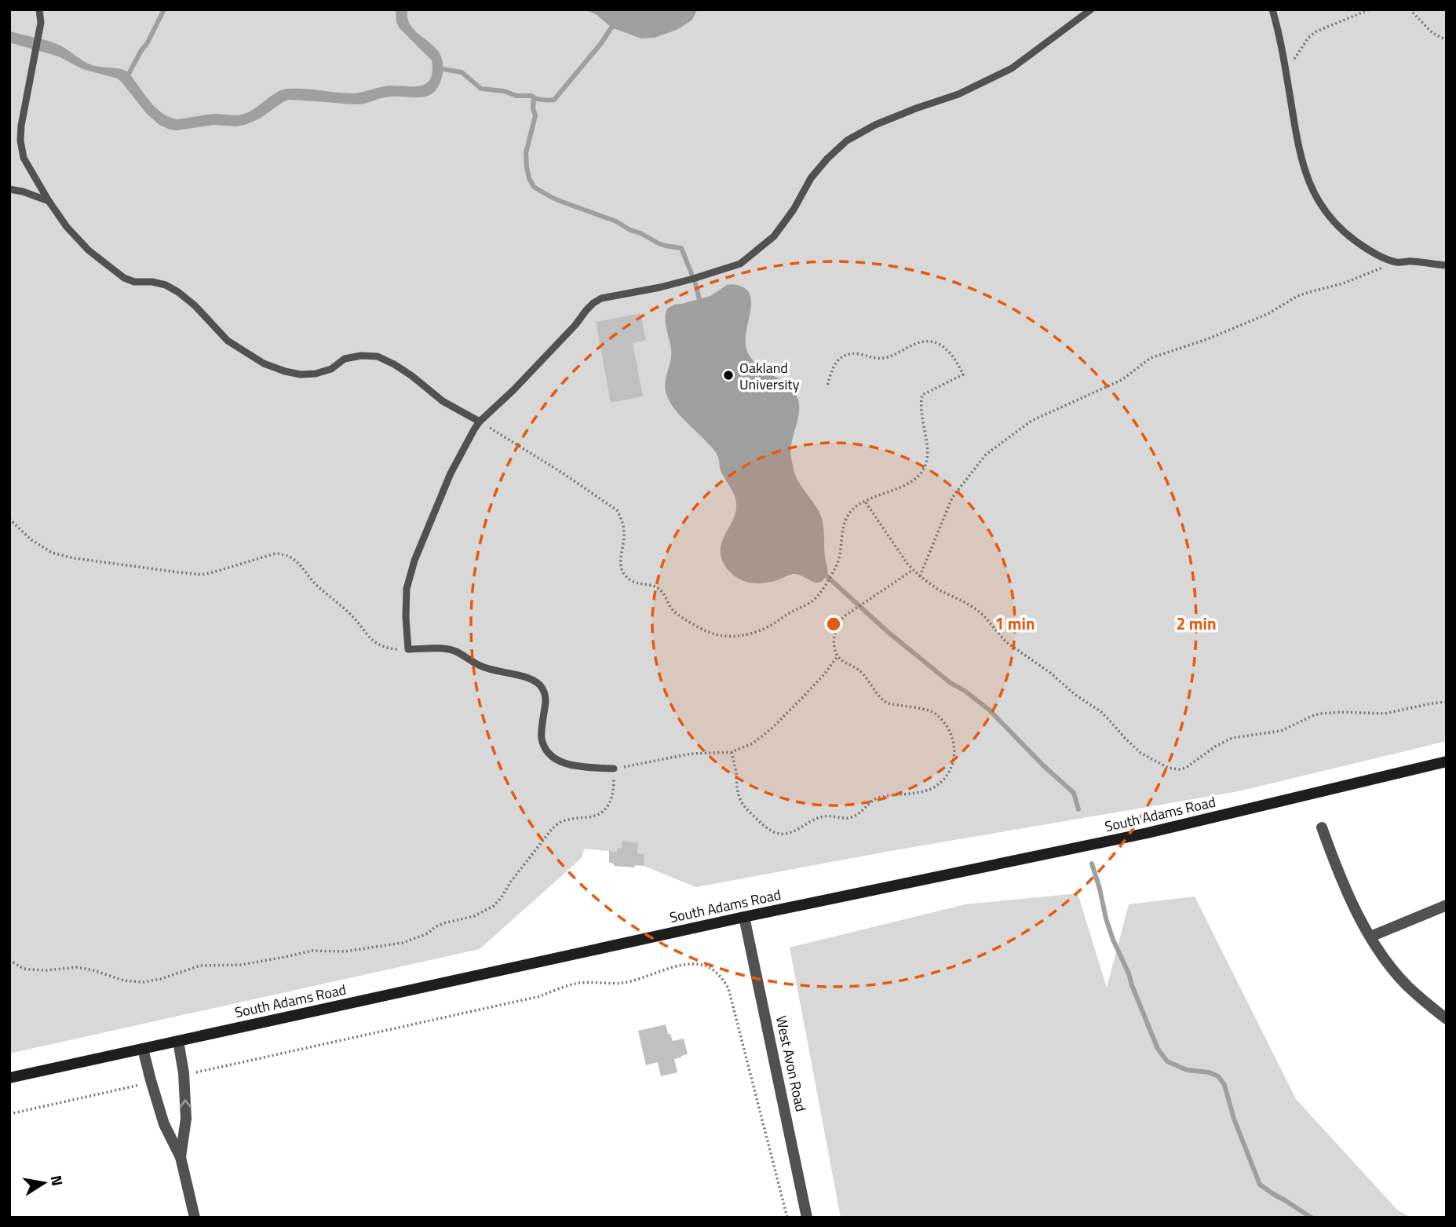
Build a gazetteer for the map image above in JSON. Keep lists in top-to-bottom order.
{
  "streets": {
    "main road": ["South Adams Road"],
    "street": ["West Avon Road"]
  },
  "crossings": [
    ["South Adams Road", "West Avon Road"]
  ],
  "places": ["Oakland University"],
  "north": "right",
  "rings": ["1 min", "2 min"]
}
